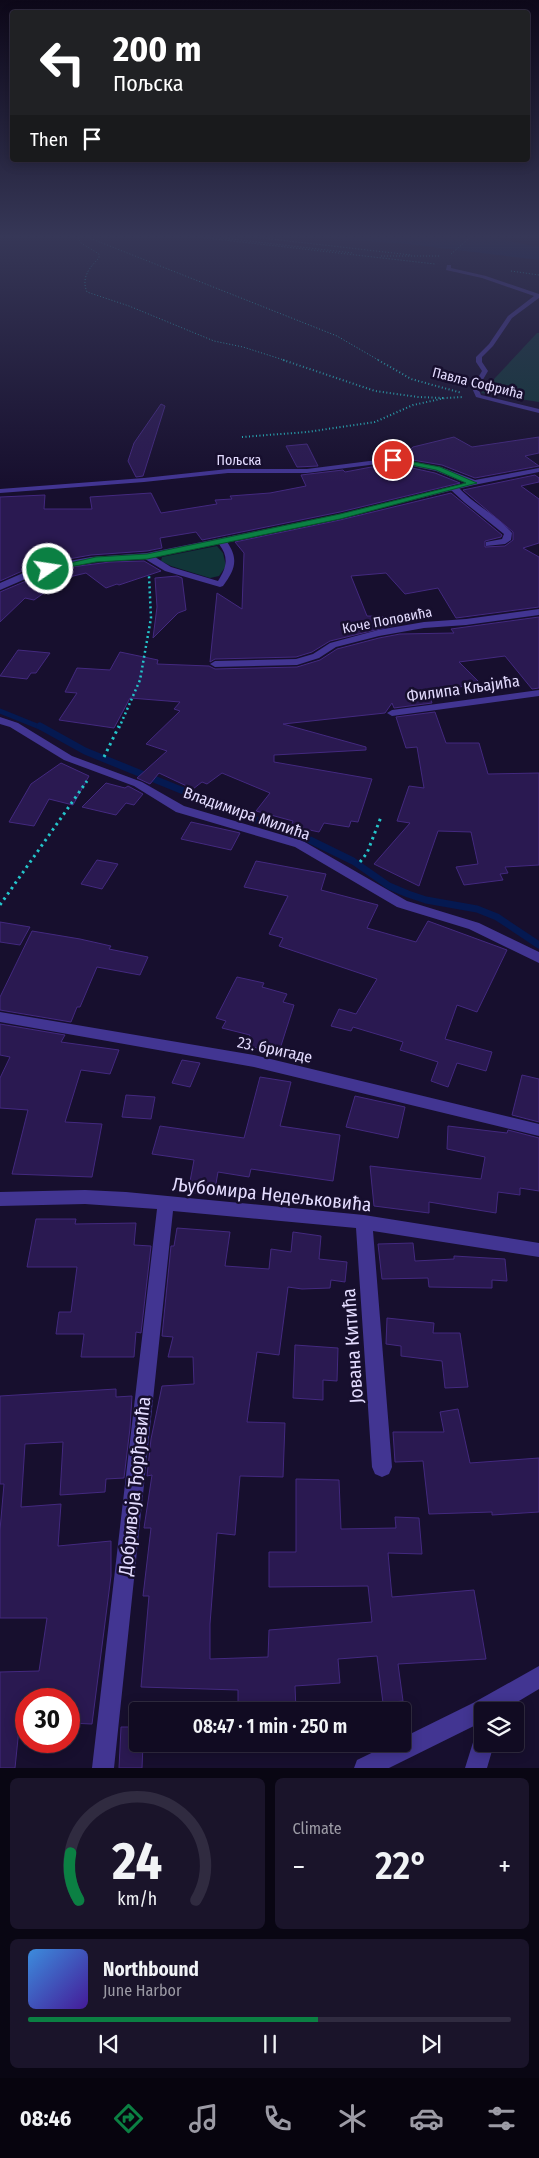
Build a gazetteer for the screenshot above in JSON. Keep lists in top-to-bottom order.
{
  "streets": {
    "street": [
      "Павла Софрића",
      "Пољска",
      "Коче Поповића",
      "Филипа Кљајића",
      "Владимира Милића",
      "23. бригаде",
      "Љубомира Недељковића",
      "Јована Китића",
      "Добривоја Ђорђевића"
    ]
  },
  "crossings": [
    ["Љубомира Недељковића", "Јована Китића"],
    ["Љубомира Недељковића", "Добривоја Ђорђевића"]
  ],
  "page": {
    "turn": ["200 m", "Пољска"],
    "then": "Then",
    "limit": "30",
    "trip": "08:47 · 1 min · 250 m",
    "tile": "Climate",
    "heat": ["−", "22°", "+"],
    "song": ["Northbound", "June Harbor"],
    "tabs": "08:46",
    "gauge": ["24", "km/h"]
  }
}
